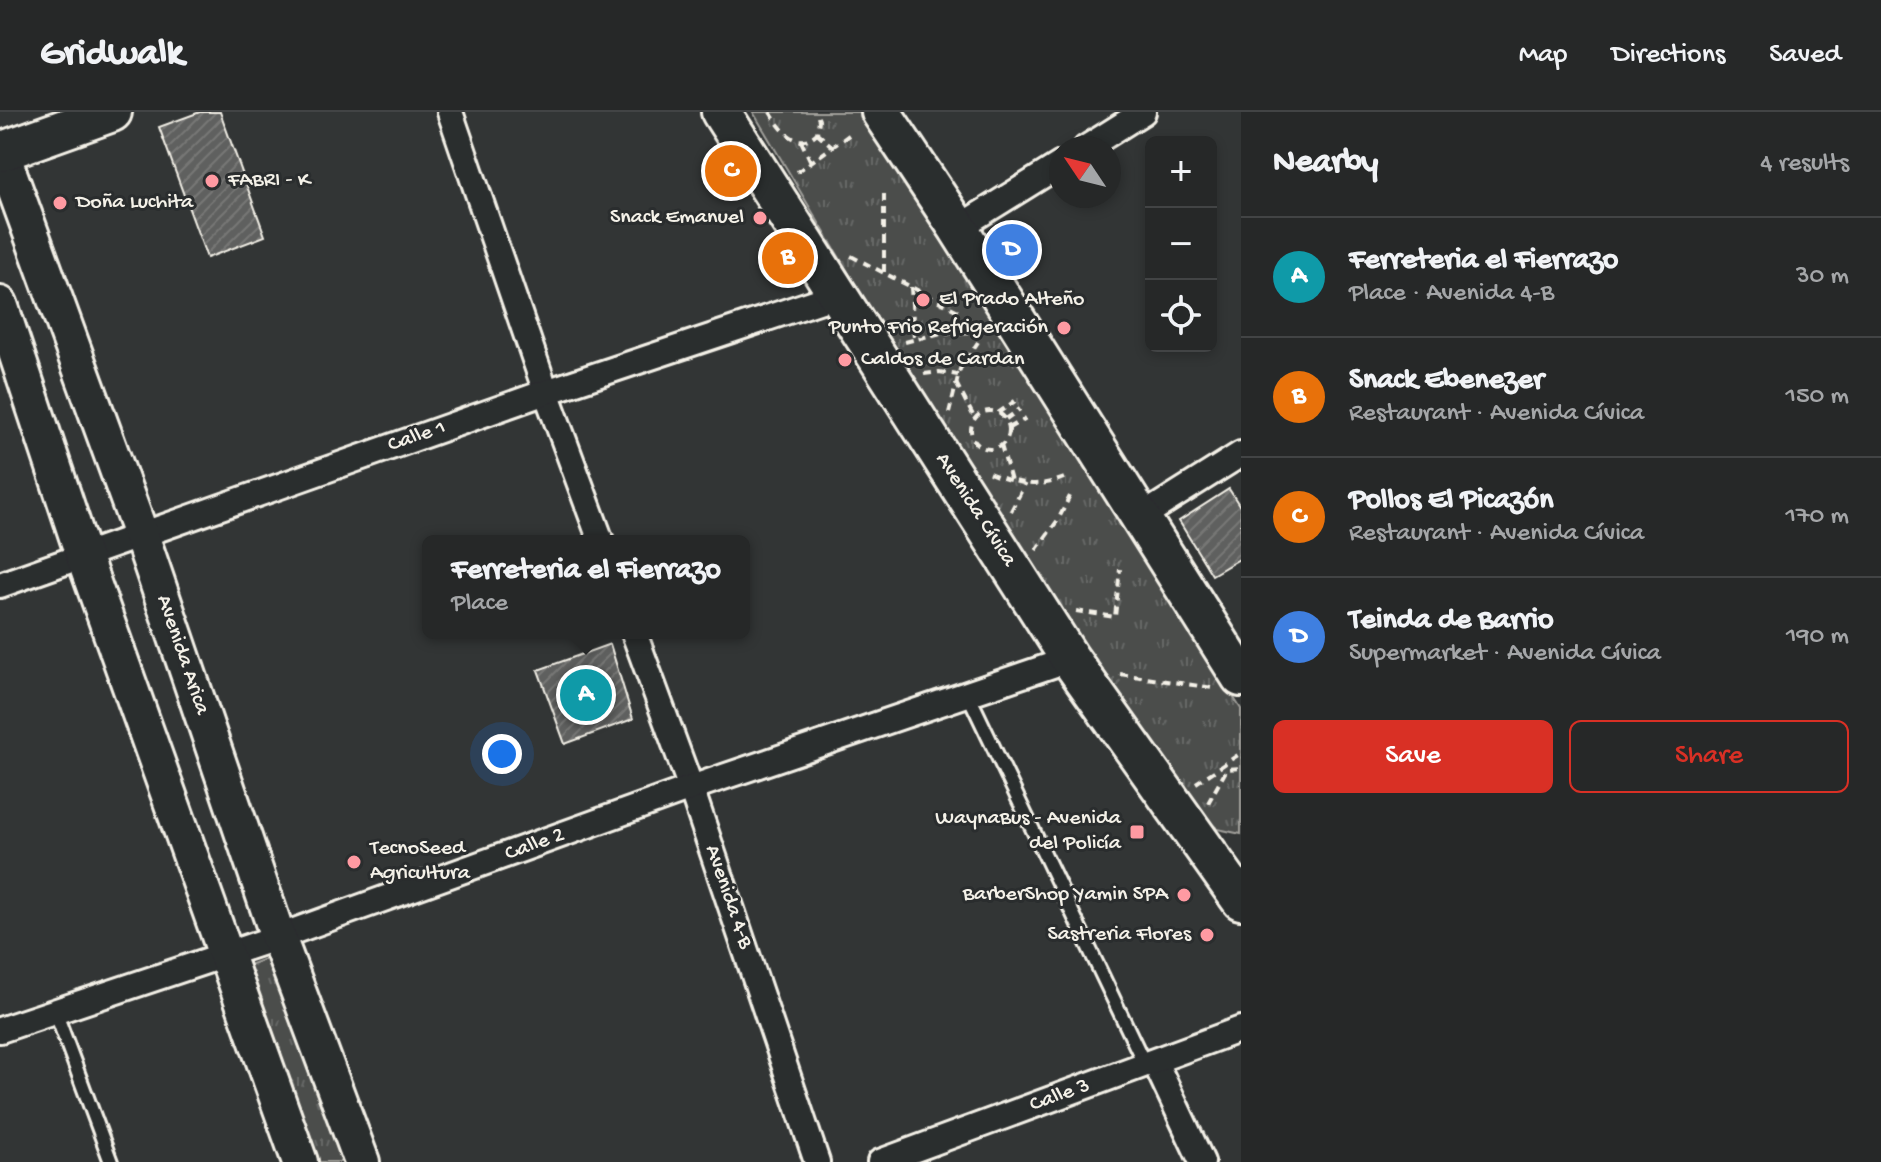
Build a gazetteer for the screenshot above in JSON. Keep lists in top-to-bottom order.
{
  "streets": {
    "main road": ["Avenida Cívica"],
    "street": [
      "Calle 1",
      "Avenida Arica",
      "Calle 2",
      "Avenida 4-B",
      "Calle 3"
    ]
  },
  "crossings": [
    ["Calle 1", "Avenida Cívica"],
    ["Calle 1", "Avenida Arica"],
    ["Avenida Cívica", "Calle 2"],
    ["Avenida Arica", "Calle 2"],
    ["Calle 2", "Avenida 4-B"]
  ],
  "places": {
    "other": [
      "FABRI - K",
      "Doña Luchita",
      "Snack Emanuel",
      "El Prado Alteño",
      "Punto Frio Refrigeración",
      "Caldos de Cardan",
      "TecnoSeed Agricultura",
      "BarberShop Yamin SPA",
      "Sastreria Flores"
    ],
    "transit": ["WaynaBus - Avenida del Policía"]
  },
  "north": "top left",
  "page": {
    "header": "Gridwalk",
    "nav": ["Map", "Directions", "Saved"],
    "heading": ["Nearby", "4 results"],
    "map_buttons": ["+", "−"],
    "pins": [
      "C",
      "D",
      "B",
      "A"
    ],
    "list": [
      {
        "mark": "A",
        "name": "Ferreteria el Fierrazo",
        "note": "Place · Avenida 4-B",
        "value": "30 m"
      },
      {
        "mark": "B",
        "name": "Snack Ebenezer",
        "note": "Restaurant · Avenida Cívica",
        "value": "150 m"
      },
      {
        "mark": "C",
        "name": "Pollos El Picazón",
        "note": "Restaurant · Avenida Cívica",
        "value": "170 m"
      },
      {
        "mark": "D",
        "name": "Teinda de Barrio",
        "note": "Supermarket · Avenida Cívica",
        "value": "190 m"
      }
    ],
    "popup": ["Ferreteria el Fierrazo", "Place"],
    "buttons": ["Save", "Share"]
  }
}
